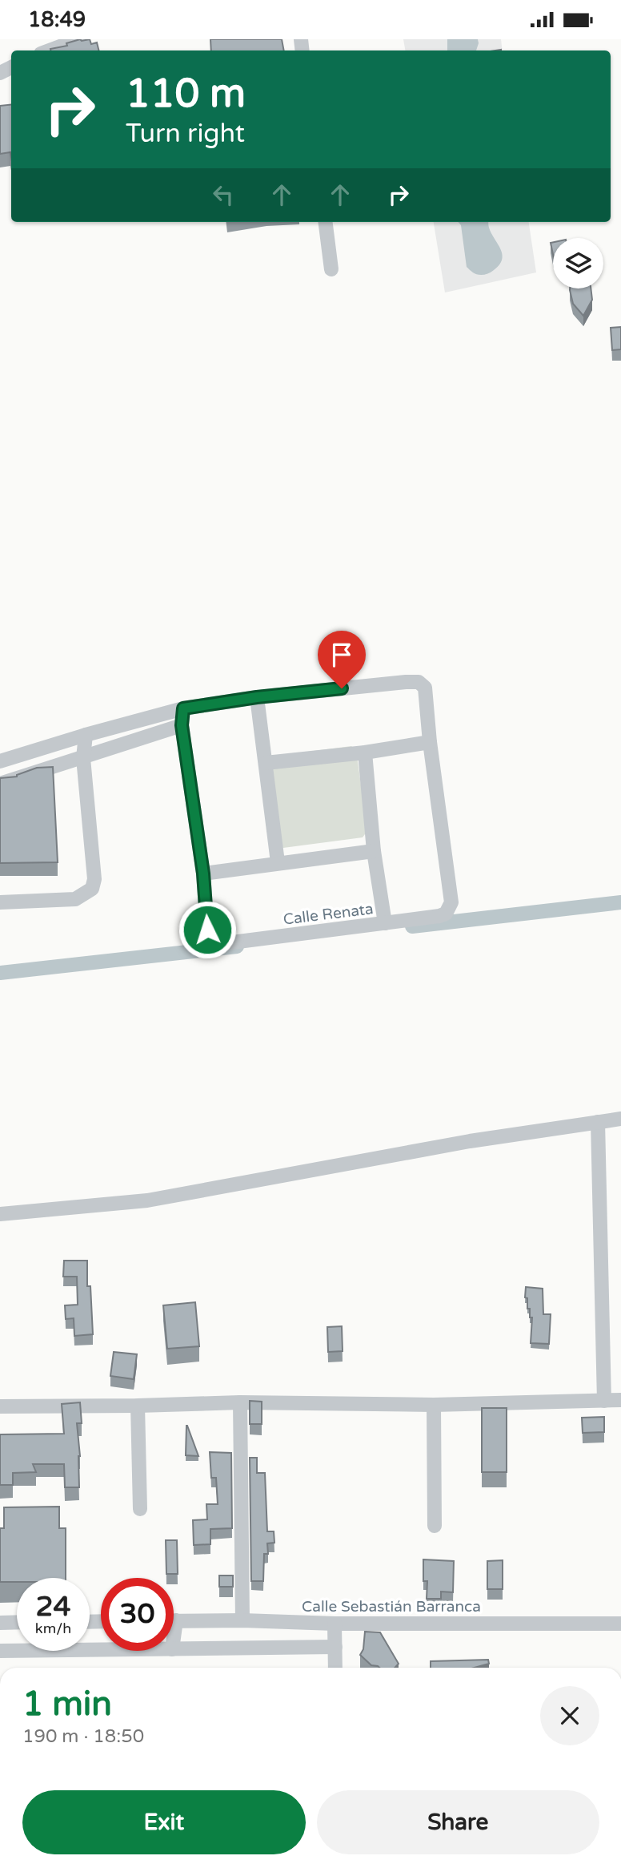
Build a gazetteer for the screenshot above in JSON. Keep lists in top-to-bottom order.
{
  "streets": {
    "street": ["Calle Renata", "Calle Sebastián Barranca"]
  },
  "page": {
    "status": "18:49",
    "turn": ["110 m", "Turn right"],
    "speed": "24 km/h",
    "limit": "30",
    "heading": ["1 min", "190 m · 18:50"],
    "buttons": ["Exit", "Share"]
  }
}
